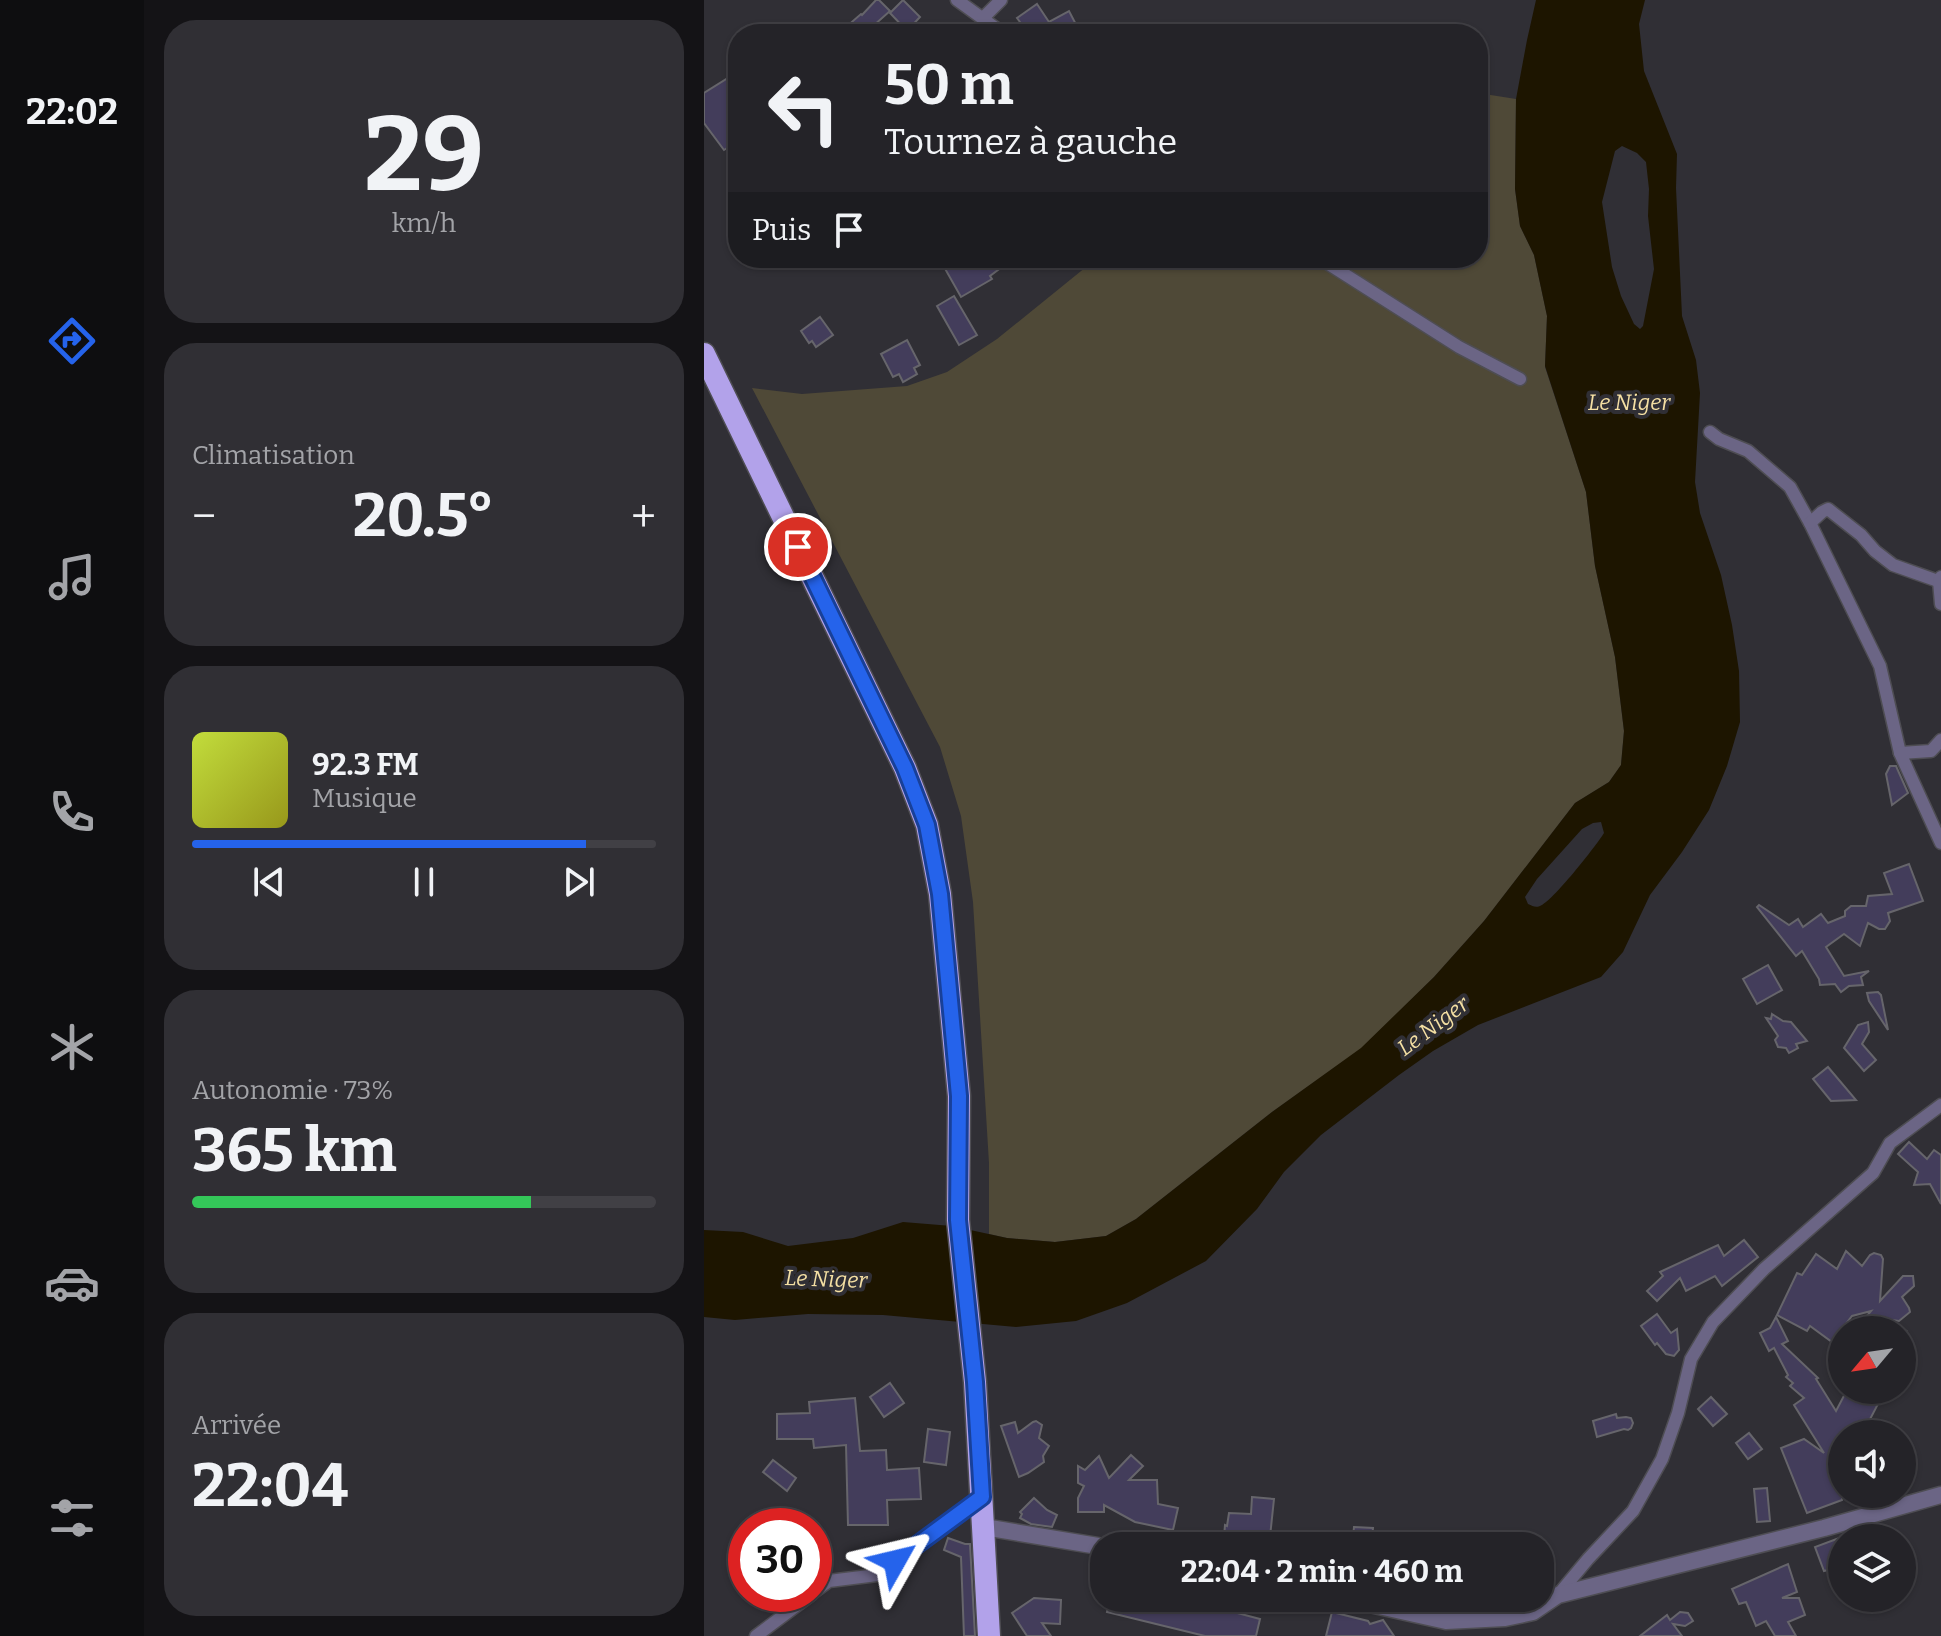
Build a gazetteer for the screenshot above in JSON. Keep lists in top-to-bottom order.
{
  "water": ["Le Niger"],
  "north": "bottom left",
  "page": {
    "tabs": "22:02",
    "tile": [
      ["29", "km/h"],
      "Climatisation",
      ["Autonomie · 73%", "365 km"],
      ["Arrivée", "22:04"]
    ],
    "turn": ["50 m", "Tournez à gauche"],
    "then": "Puis",
    "heat": ["−", "20.5°", "+"],
    "song": ["92.3 FM", "Musique"],
    "limit": "30",
    "trip": "22:04 · 2 min · 460 m"
  }
}
